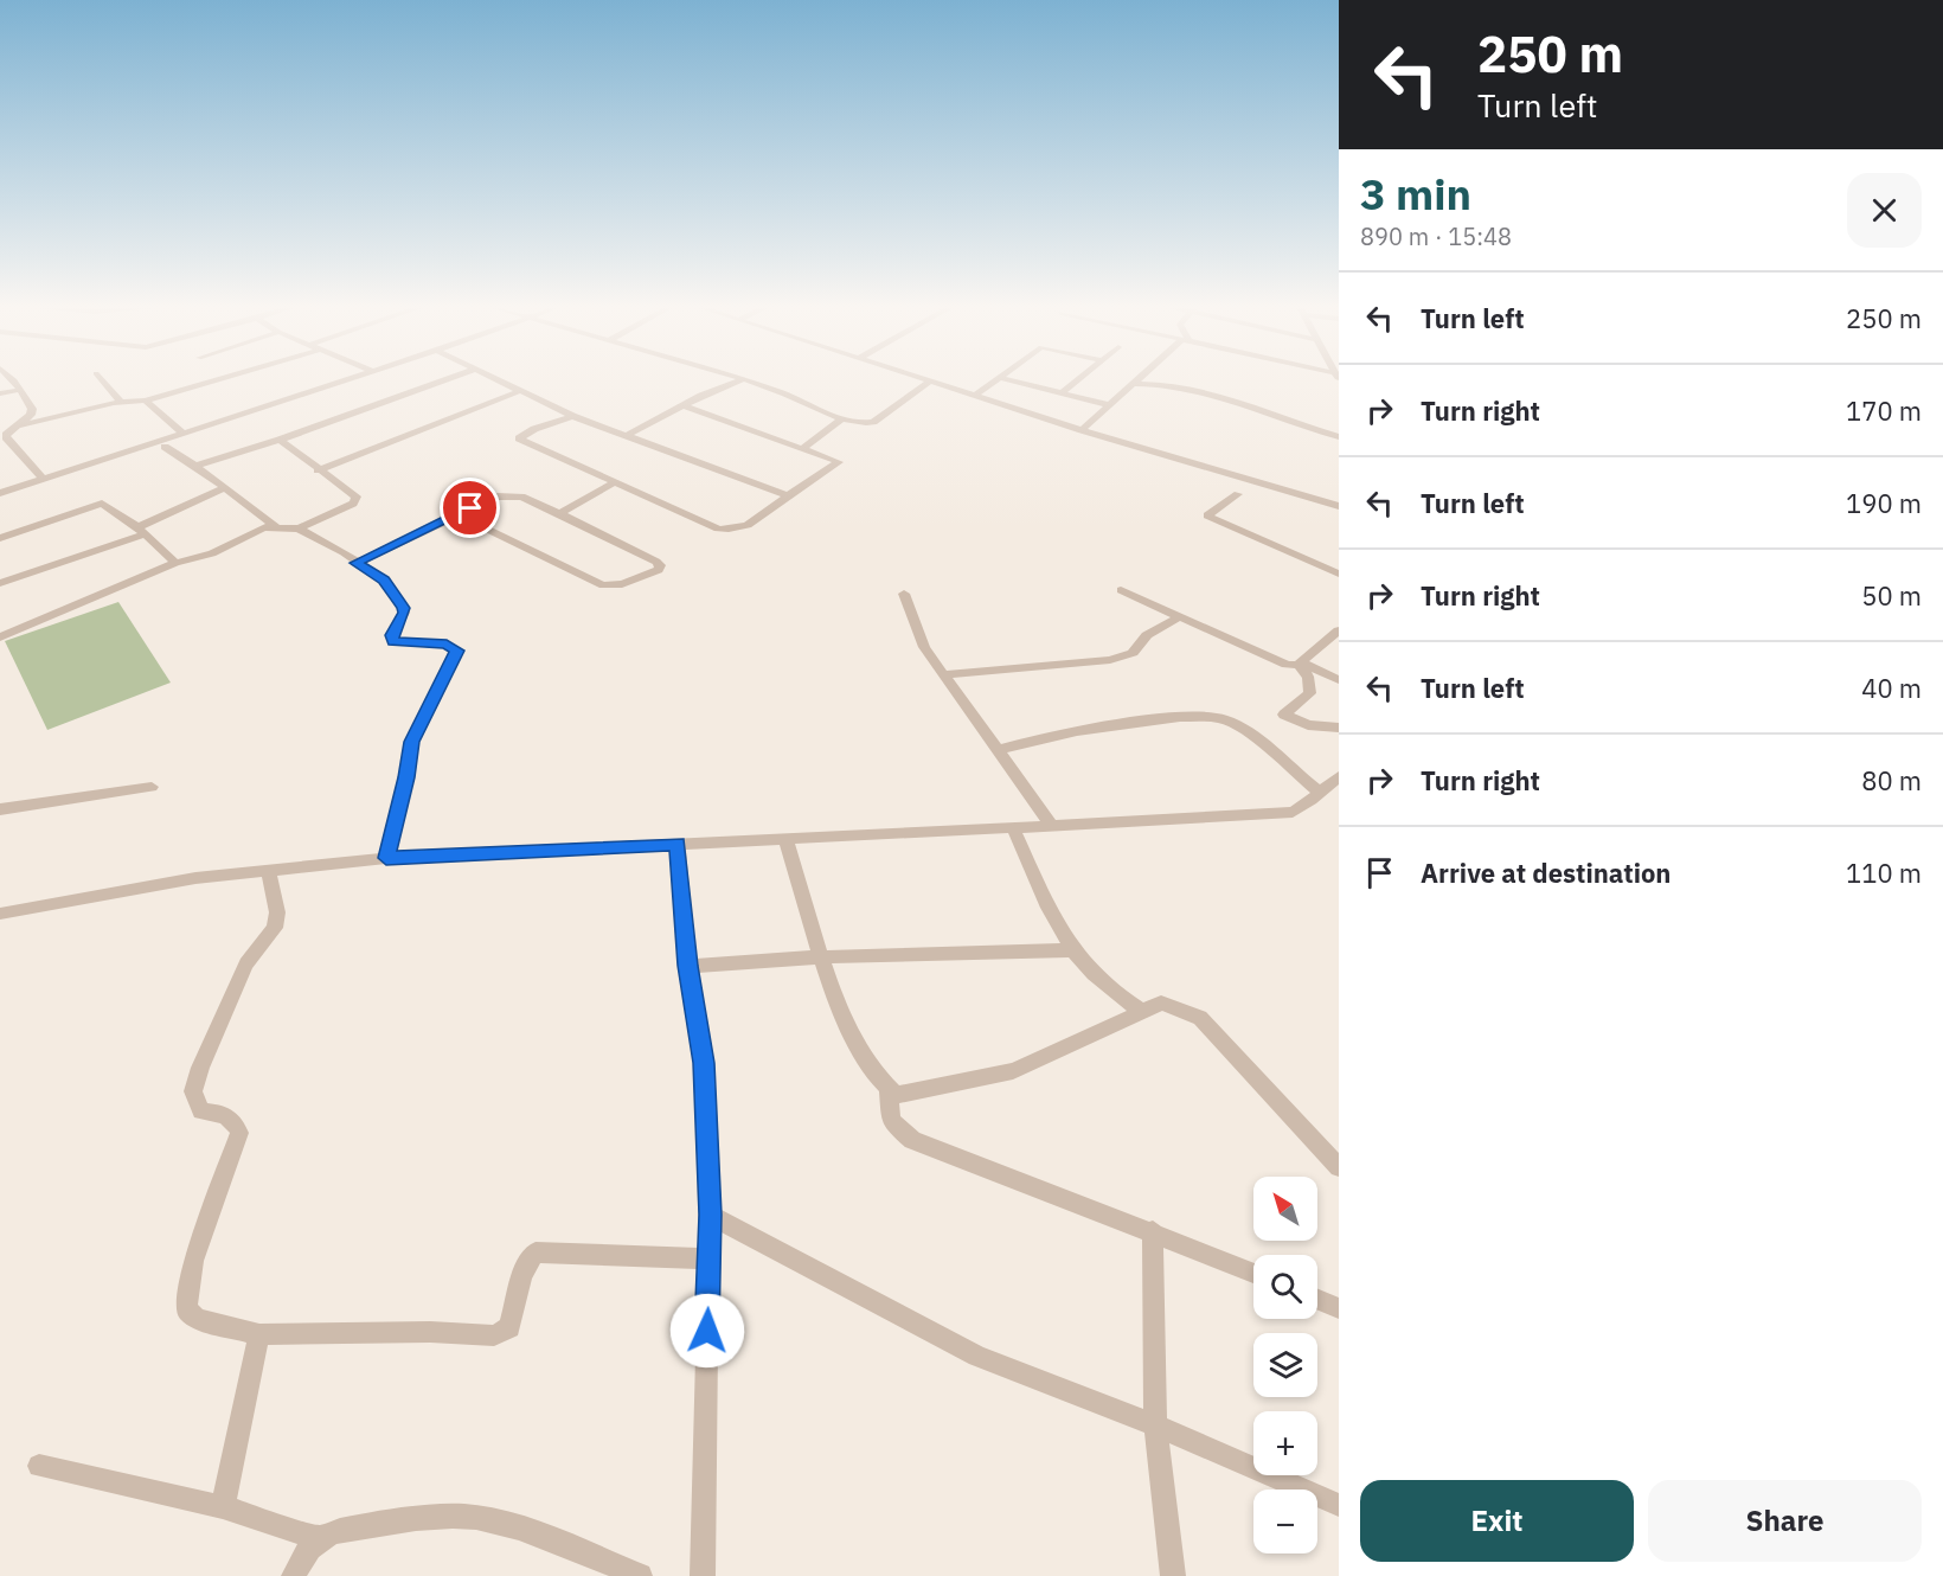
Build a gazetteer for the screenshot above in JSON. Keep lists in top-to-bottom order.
{
  "north": "top left",
  "page": {
    "turn": ["250 m", "Turn left"],
    "heading": ["3 min", "890 m · 15:48"],
    "list": [
      {
        "name": "Turn left",
        "value": "250 m"
      },
      {
        "name": "Turn right",
        "value": "170 m"
      },
      {
        "name": "Turn left",
        "value": "190 m"
      },
      {
        "name": "Turn right",
        "value": "50 m"
      },
      {
        "name": "Turn left",
        "value": "40 m"
      },
      {
        "name": "Turn right",
        "value": "80 m"
      },
      {
        "name": "Arrive at destination",
        "value": "110 m"
      }
    ],
    "map_buttons": ["+", "−"],
    "buttons": ["Exit", "Share"]
  }
}
